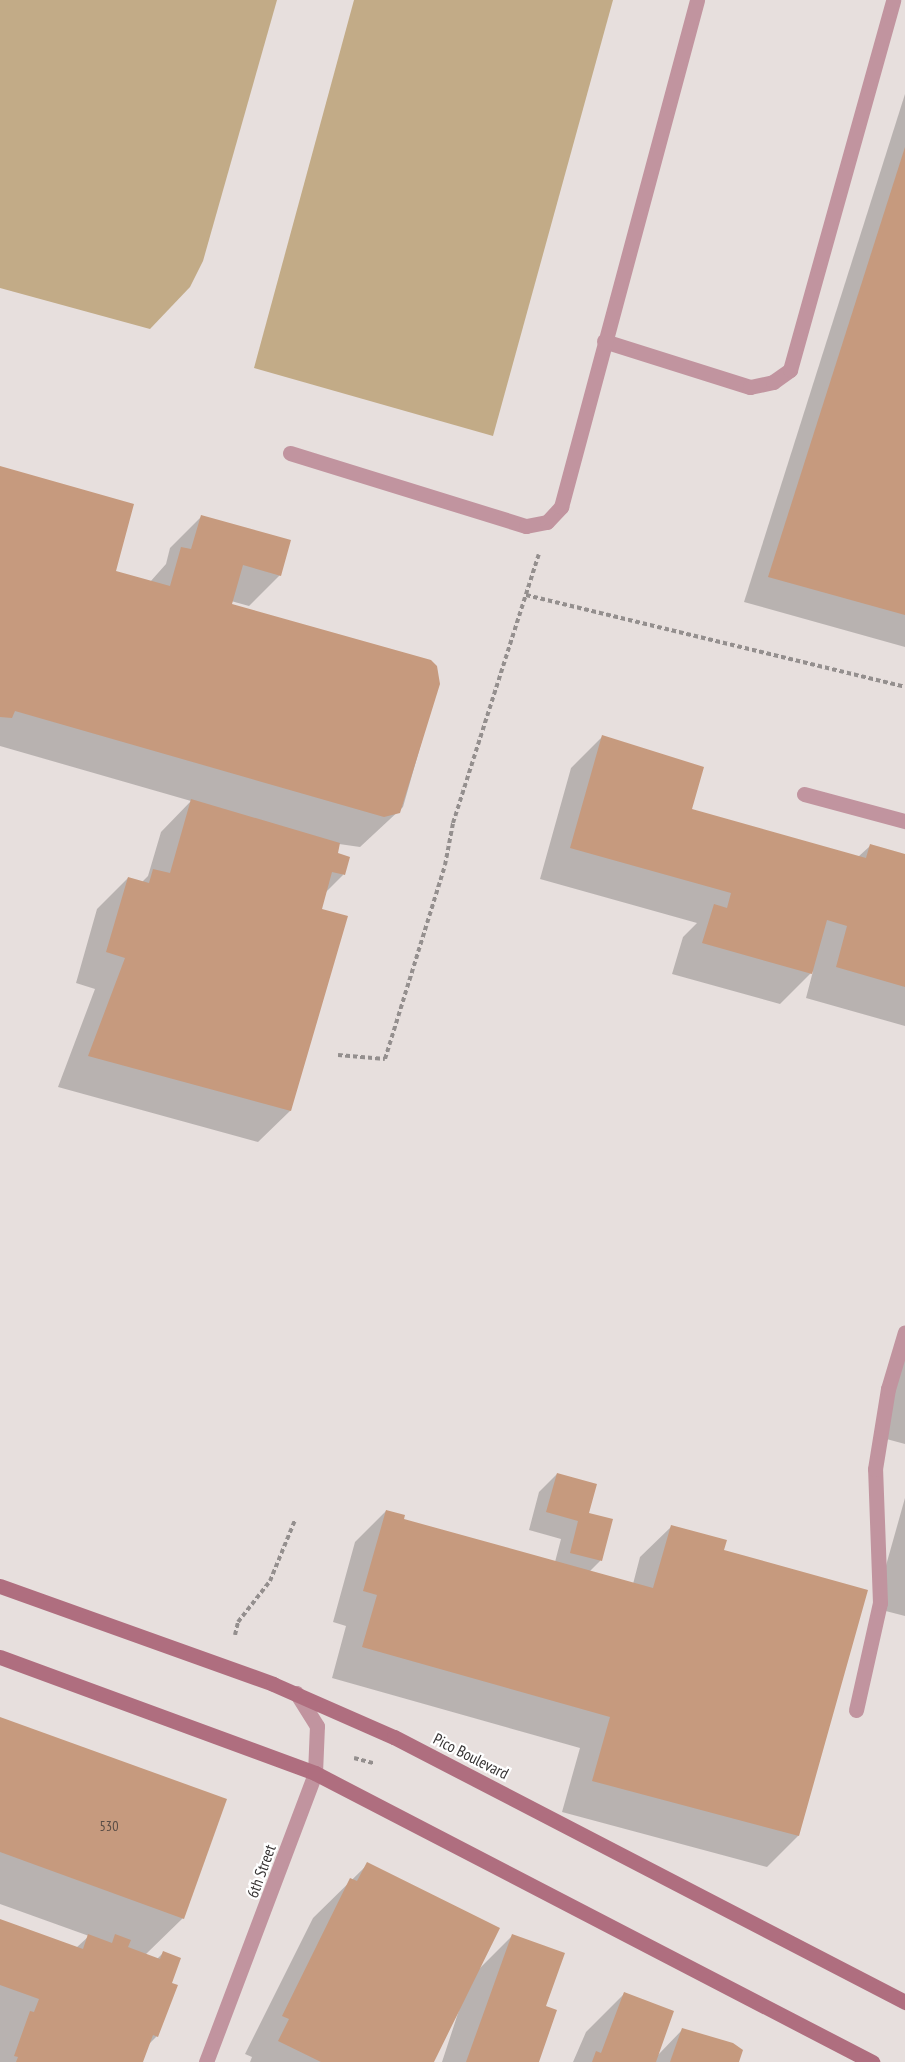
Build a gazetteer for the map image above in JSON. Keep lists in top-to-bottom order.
{
  "streets": {
    "main road": ["Pico Boulevard"],
    "street": ["6th Street"]
  },
  "crossings": [
    ["Pico Boulevard", "6th Street"]
  ],
  "house_numbers": ["530"]
}
